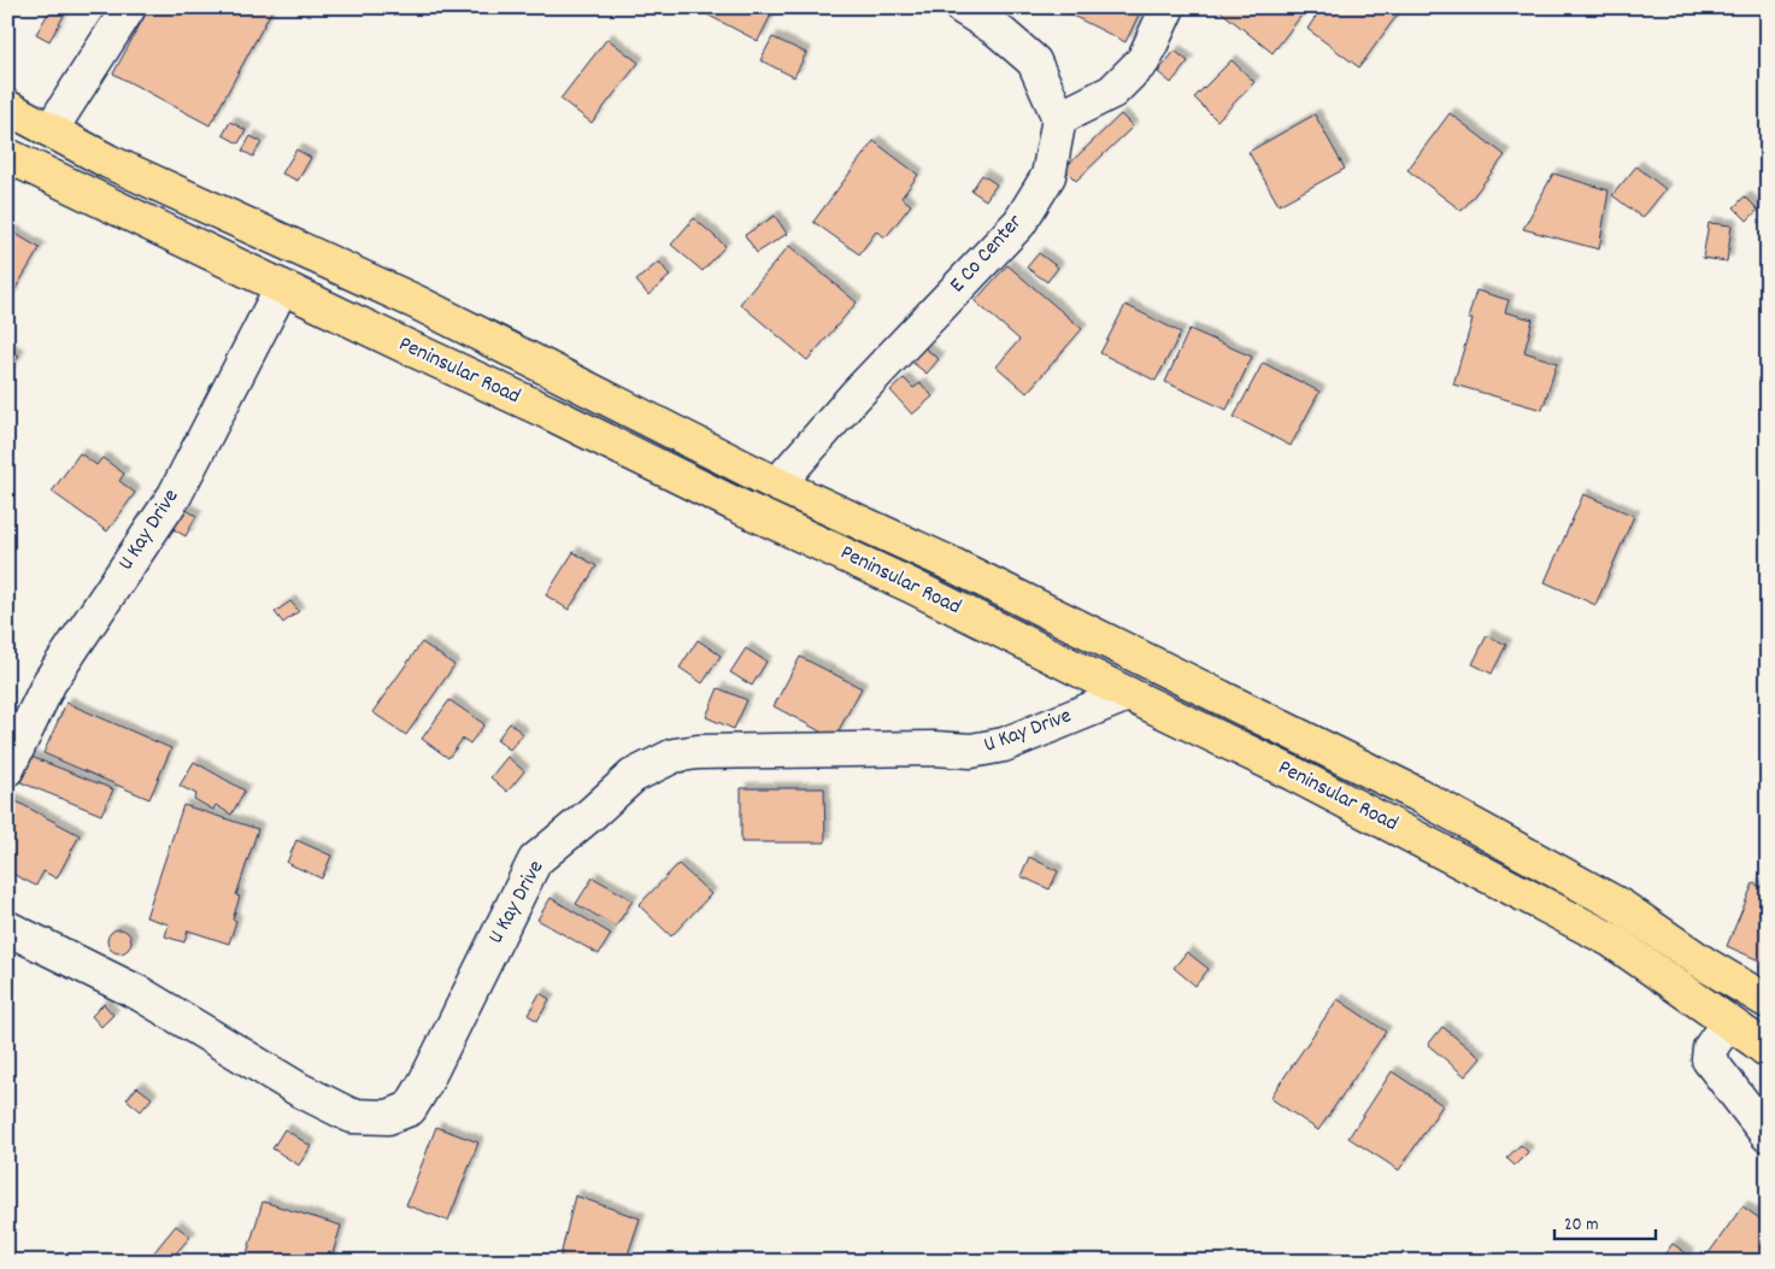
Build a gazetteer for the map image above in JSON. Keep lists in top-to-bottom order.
{
  "streets": {
    "main road": ["Peninsular Road"],
    "street": ["E Co Center", "U Kay Drive"]
  },
  "crossings": [
    ["E Co Center", "Peninsular Road"],
    ["Peninsular Road", "U Kay Drive"]
  ],
  "scale_bar": "20 m"
}
